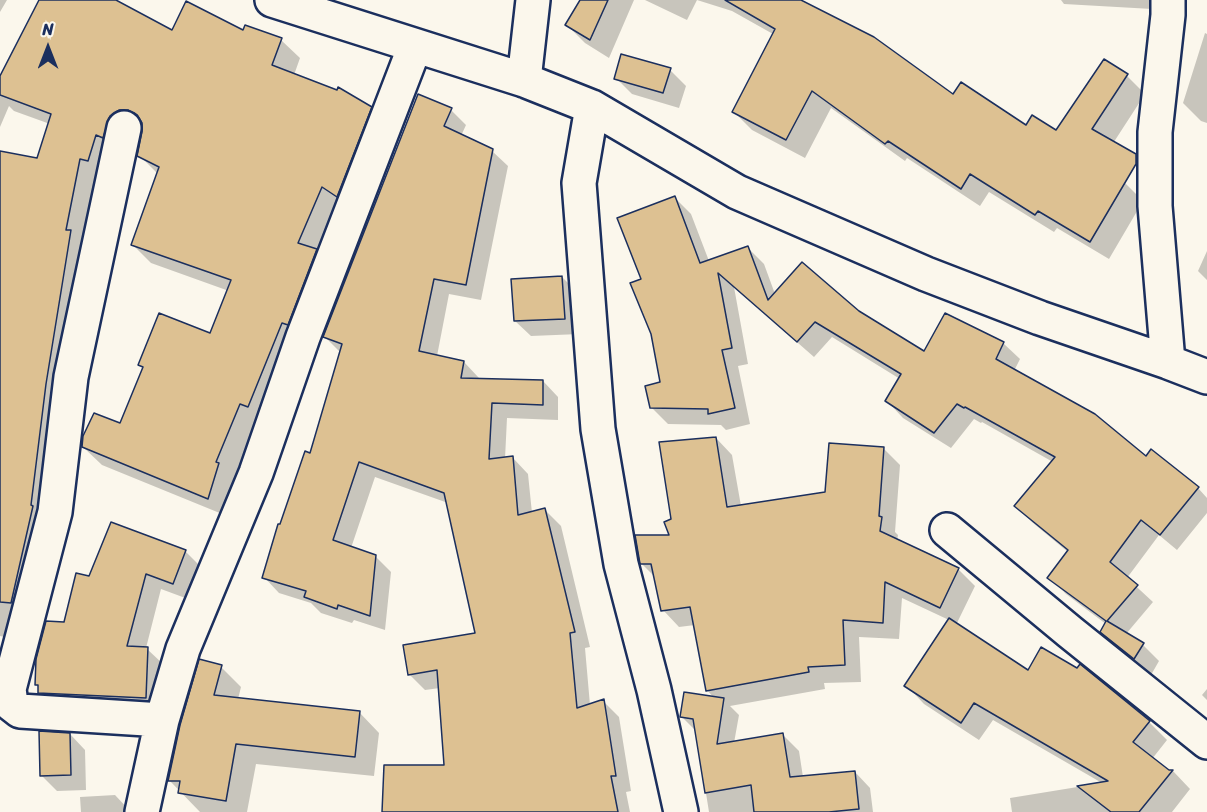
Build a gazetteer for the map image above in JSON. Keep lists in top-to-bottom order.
{
  "north": "top"
}
